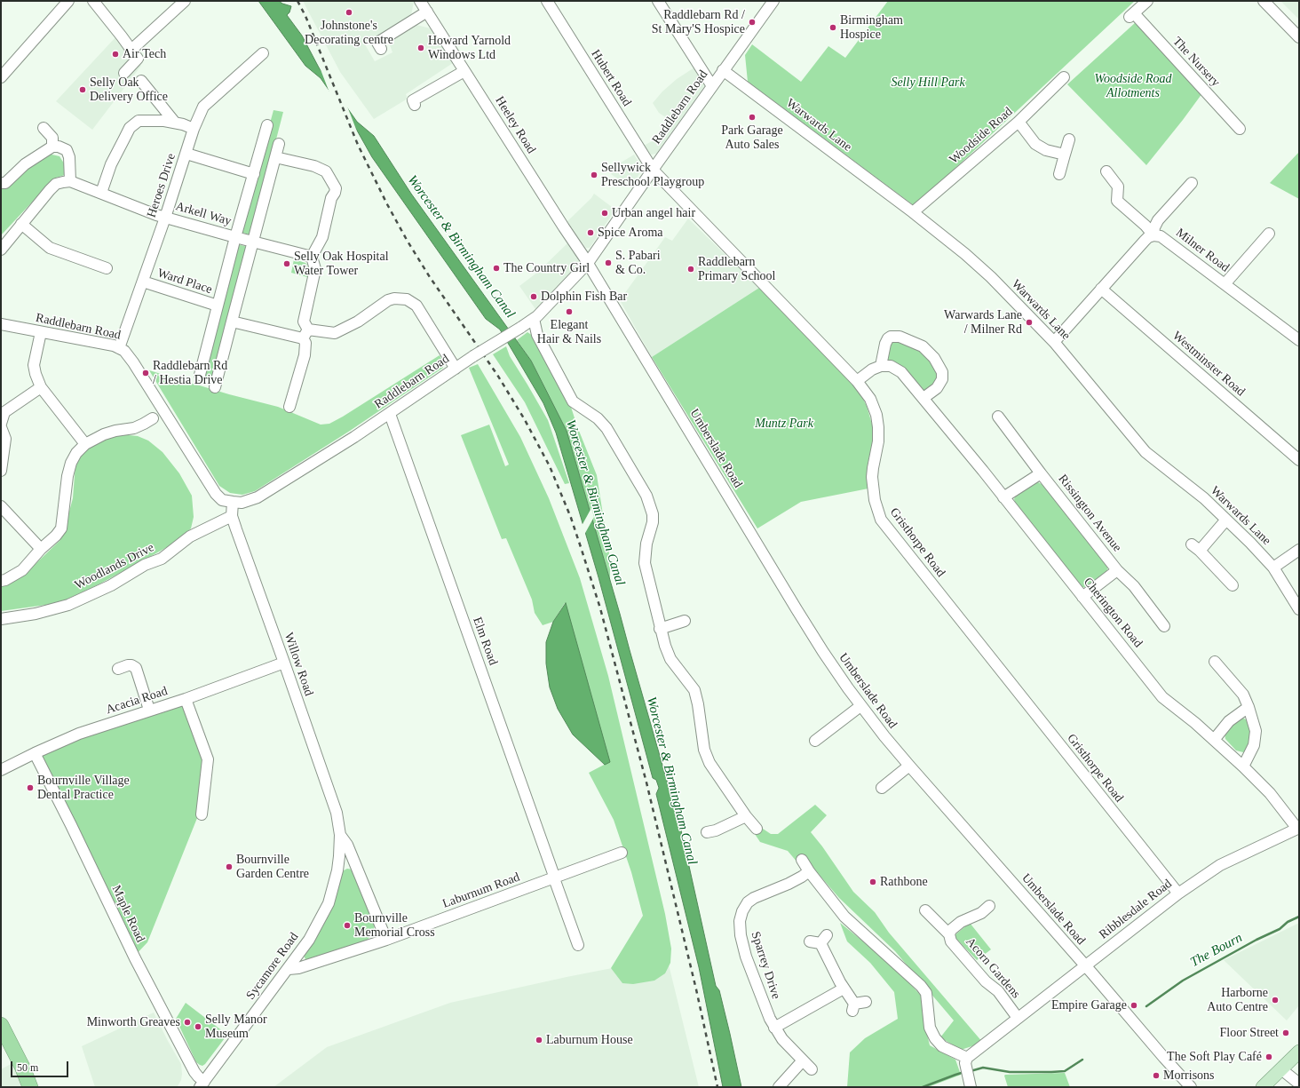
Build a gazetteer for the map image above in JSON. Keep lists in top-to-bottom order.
{
  "streets": {
    "street": [
      "The Nursery",
      "Hubert Road",
      "Raddlebarn Road",
      "Heeley Road",
      "Warwards Lane",
      "Woodside Road",
      "Heroes Drive",
      "Arkell Way",
      "Milner Road",
      "Ward Place",
      "Westminster Road",
      "Umberslade Road",
      "Rissington Avenue",
      "Gristhorpe Road",
      "Woodlands Drive",
      "Cherington Road",
      "Elm Road",
      "Willow Road",
      "Acacia Road",
      "Laburnum Road",
      "Ribblesdale Road",
      "Maple Road",
      "Sparrey Drive",
      "Sycamore Road",
      "Acorn Gardens"
    ]
  },
  "crossings": [
    ["Hubert Road", "Raddlebarn Road"],
    ["Hubert Road", "Gristhorpe Road"],
    ["Raddlebarn Road", "Heeley Road"],
    ["Raddlebarn Road", "Warwards Lane"],
    ["Raddlebarn Road", "Heroes Drive"],
    ["Raddlebarn Road", "Umberslade Road"],
    ["Raddlebarn Road", "Gristhorpe Road"],
    ["Raddlebarn Road", "Elm Road"],
    ["Raddlebarn Road", "Willow Road"],
    ["Heeley Road", "Umberslade Road"],
    ["Warwards Lane", "Woodside Road"],
    ["Heroes Drive", "Arkell Way"],
    ["Heroes Drive", "Ward Place"],
    ["Arkell Way", "Ward Place"],
    ["Umberslade Road", "Ribblesdale Road"],
    ["Rissington Avenue", "Cherington Road"],
    ["Gristhorpe Road", "Ribblesdale Road"],
    ["Woodlands Drive", "Willow Road"],
    ["Cherington Road", "Ribblesdale Road"],
    ["Elm Road", "Laburnum Road"],
    ["Willow Road", "Acacia Road"],
    ["Willow Road", "Laburnum Road"],
    ["Willow Road", "Sycamore Road"],
    ["Acacia Road", "Maple Road"],
    ["Laburnum Road", "Sycamore Road"],
    ["Ribblesdale Road", "Acorn Gardens"],
    ["Maple Road", "Sycamore Road"]
  ],
  "water": ["Worcester & Birmingham Canal", "The Bourn"],
  "parks": ["Woodside Road Allotments", "Selly Hill Park", "Muntz Park"],
  "places": [
    "Johnstone's Decorating centre",
    "Raddlebarn Rd / St Mary'S Hospice",
    "Birmingham Hospice",
    "Howard Yarnold Windows Ltd",
    "Air Tech",
    "Selly Oak Delivery Office",
    "Park Garage Auto Sales",
    "Sellywick Preschool Playgroup",
    "Urban angel hair",
    "Spice Aroma",
    "S. Pabari & Co.",
    "Selly Oak Hospital Water Tower",
    "The Country Girl",
    "Raddlebarn Primary School",
    "Dolphin Fish Bar",
    "Elegant Hair & Nails",
    "Warwards Lane / Milner Rd",
    "Raddlebarn Rd / Hestia Drive",
    "Bournville Village Dental Practice",
    "Bournville Garden Centre",
    "Rathbone",
    "Bournville Memorial Cross",
    "Harborne Auto Centre",
    "Empire Garage",
    "Minworth Greaves",
    "Selly Manor Museum",
    "Floor Street",
    "Laburnum House",
    "The Soft Play Café",
    "Morrisons"
  ],
  "scale_bar": "50 m"
}
